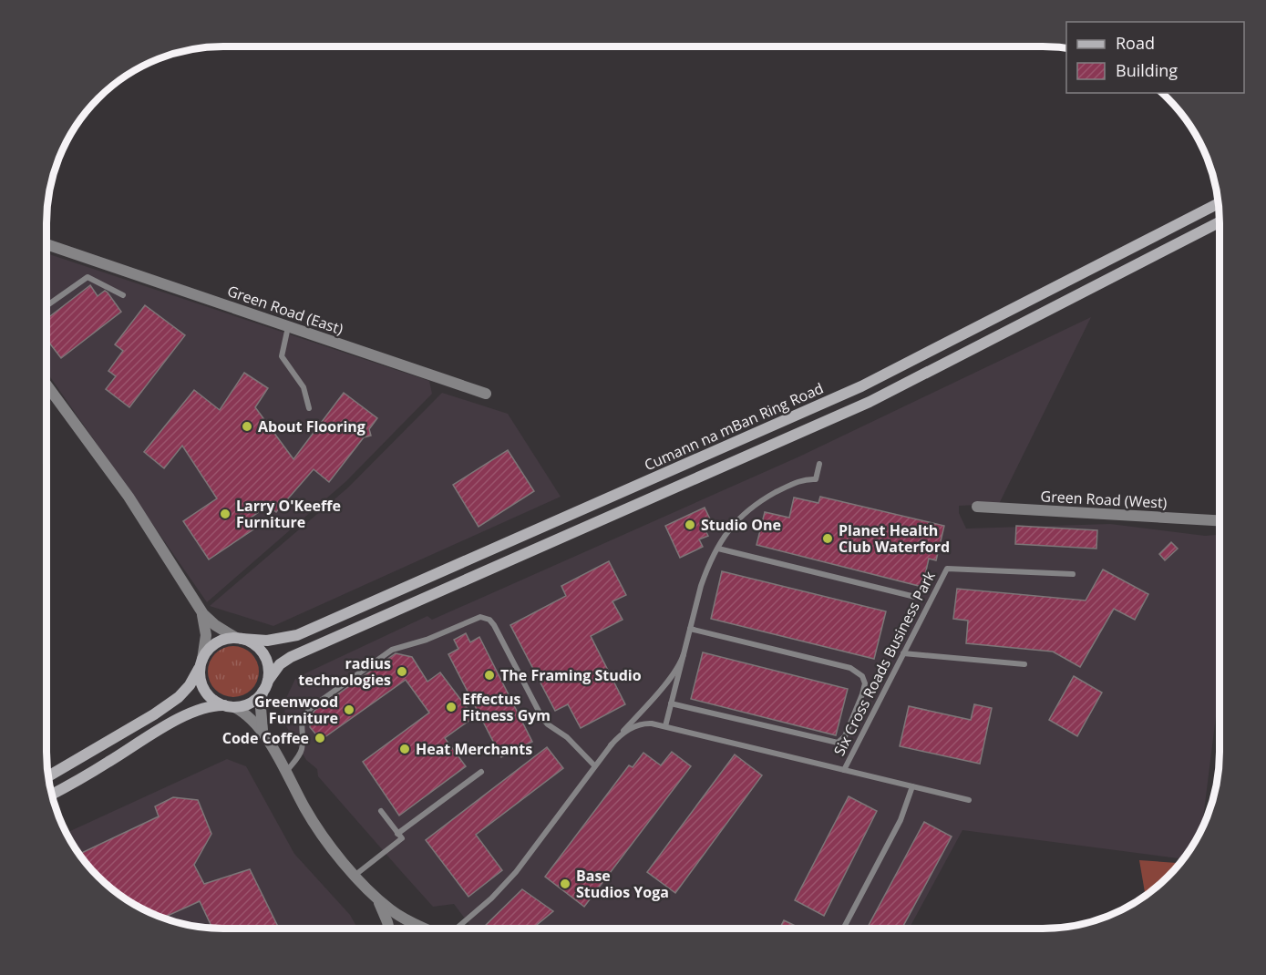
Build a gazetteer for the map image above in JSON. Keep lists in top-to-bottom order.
{
  "streets": {
    "main road": ["Cumann na mBan Ring Road"],
    "street": ["Green Road (East)", "Green Road (West)"],
    "lane": ["Six Cross Roads Business Park"]
  },
  "places": [
    "About Flooring",
    "Larry O'Keeffe Furniture",
    "Studio One",
    "Planet Health Club Waterford",
    "radius technologies",
    "The Framing Studio",
    "Effectus Fitness Gym",
    "Greenwood Furniture",
    "Code Coffee",
    "Heat Merchants",
    "Base Studios Yoga"
  ],
  "legend": ["Road", "Building"]
}
